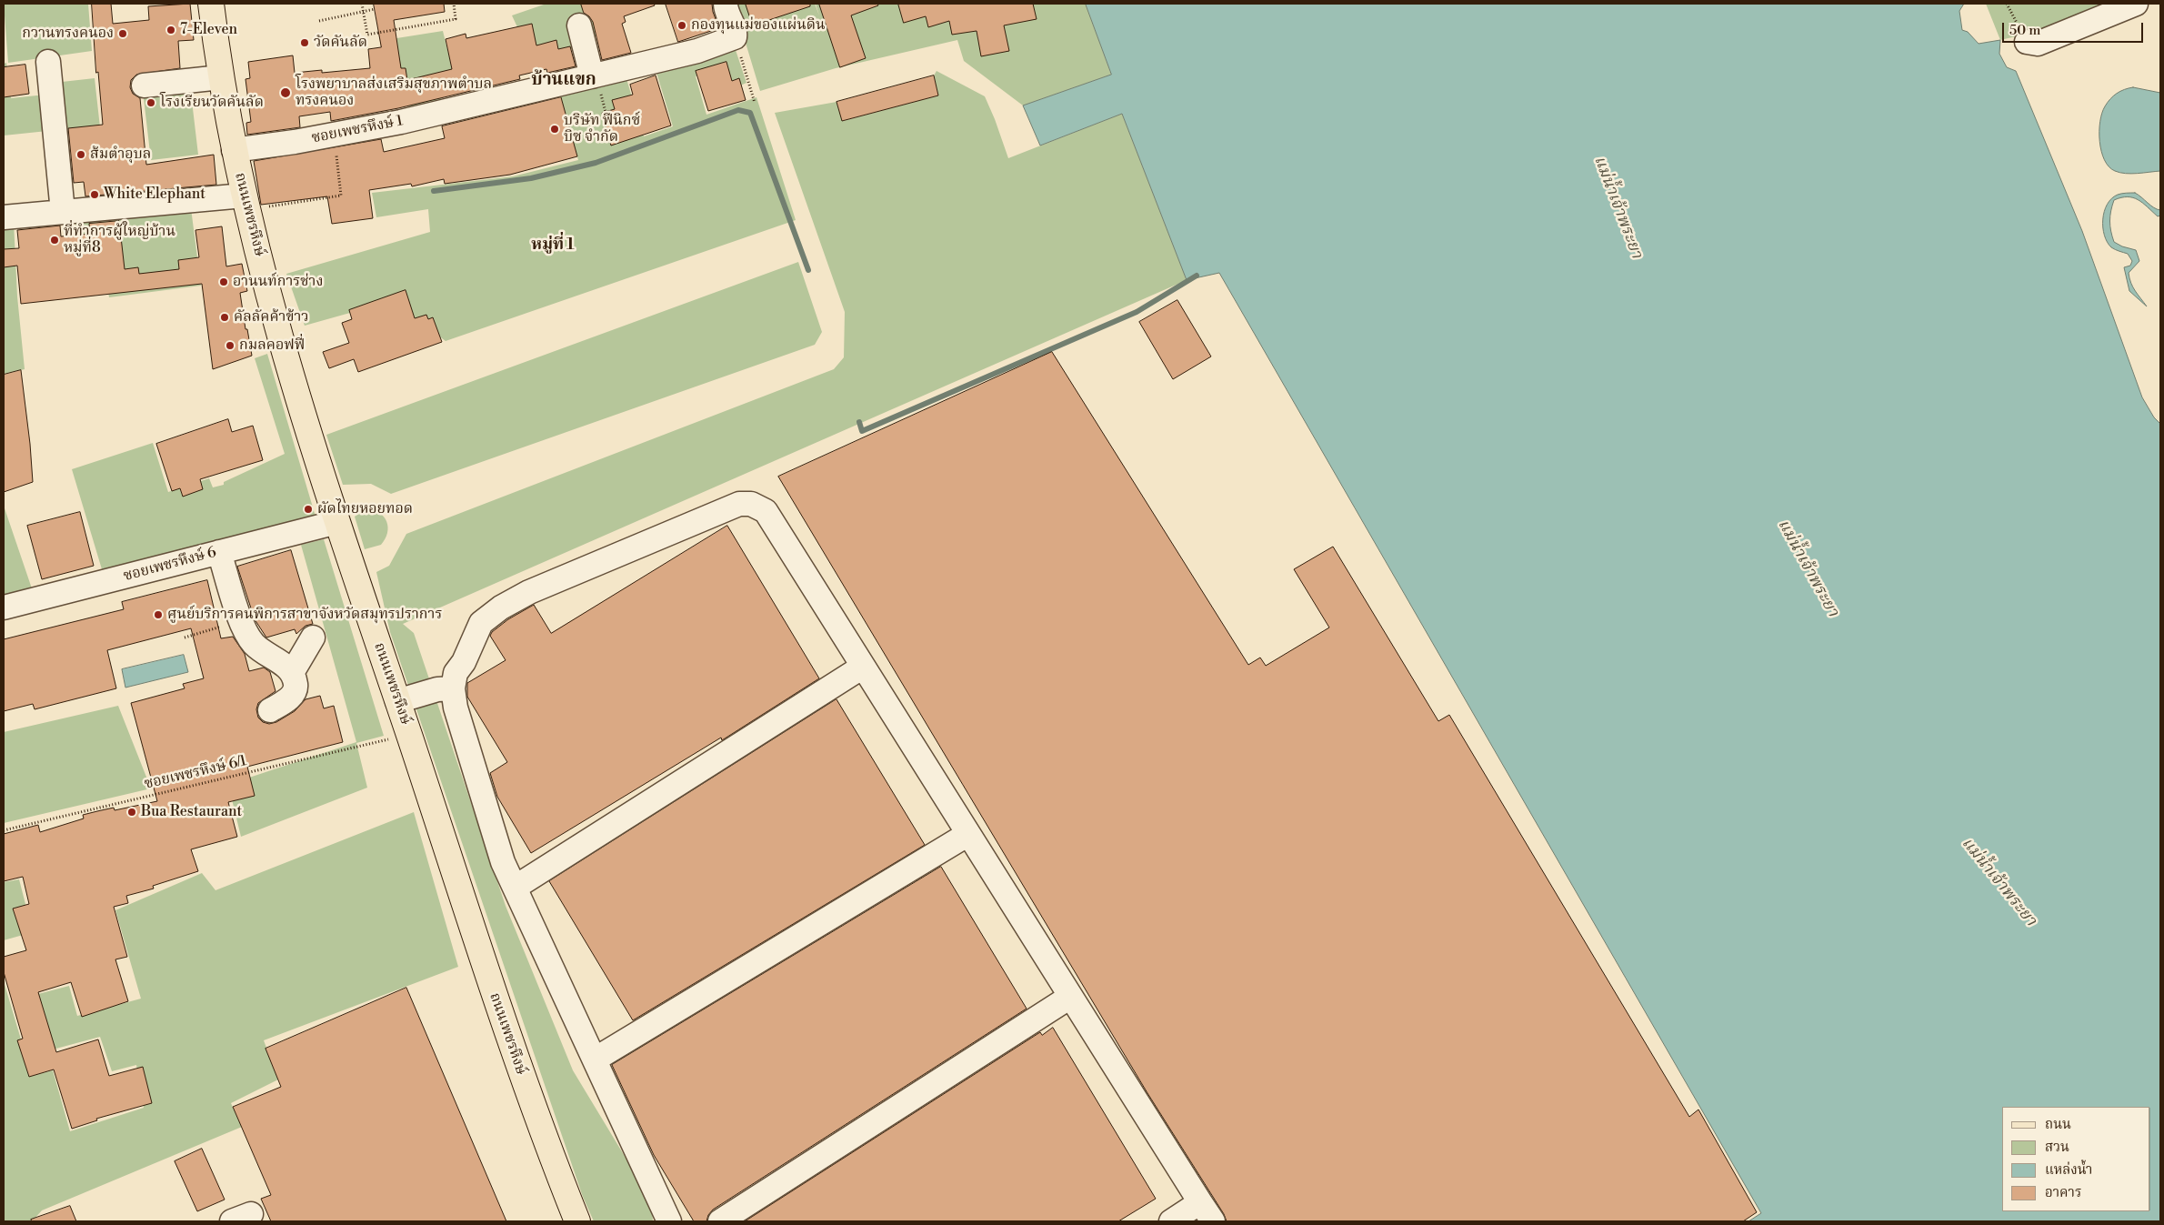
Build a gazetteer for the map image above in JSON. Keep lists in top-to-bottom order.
{
  "streets": {
    "main road": ["ถนนเพชรหึงษ์"],
    "street": ["ซอยเพชรหึงษ์ 1", "ซอยเพชรหึงษ์ 6"],
    "path": ["ซอยเพชรหึงษ์ 6/1"]
  },
  "crossings": [
    ["ซอยเพชรหึงษ์ 1", "ถนนเพชรหึงษ์"],
    ["ถนนเพชรหึงษ์", "ซอยเพชรหึงษ์ 6"]
  ],
  "districts": ["บ้านแขก", "หมู่ที่ 1"],
  "water": ["แม่น้ำเจ้าพระยา"],
  "places": [
    "กองทุนแม่ของแผ่นดิน",
    "7-Eleven",
    "กวานทรงคนอง",
    "วัดคันลัด",
    "โรงพยาบาลส่งเสริมสุขภาพตำบล ทรงคนอง",
    "โรงเรียนวัดคันลัด",
    "บริษัท ฟีนิกซ์ บิซ จำกัด",
    "ส้มตำอุบล",
    "White Elephant",
    "ที่ทำการผู้ใหญ่บ้าน หมู่ที่8",
    "อานนท์การช่าง",
    "คัลลัคค้าข้าว",
    "กมลคอฟฟี่",
    "ผัดไทยหอยทอด",
    "ศูนย์บริการคนพิการสาขาจังหวัดสมุทรปราการ",
    "Bua Restaurant"
  ],
  "legend": [
    "ถนน",
    "สวน",
    "แหล่งน้ำ",
    "อาคาร"
  ],
  "scale_bar": "50 m"
}
